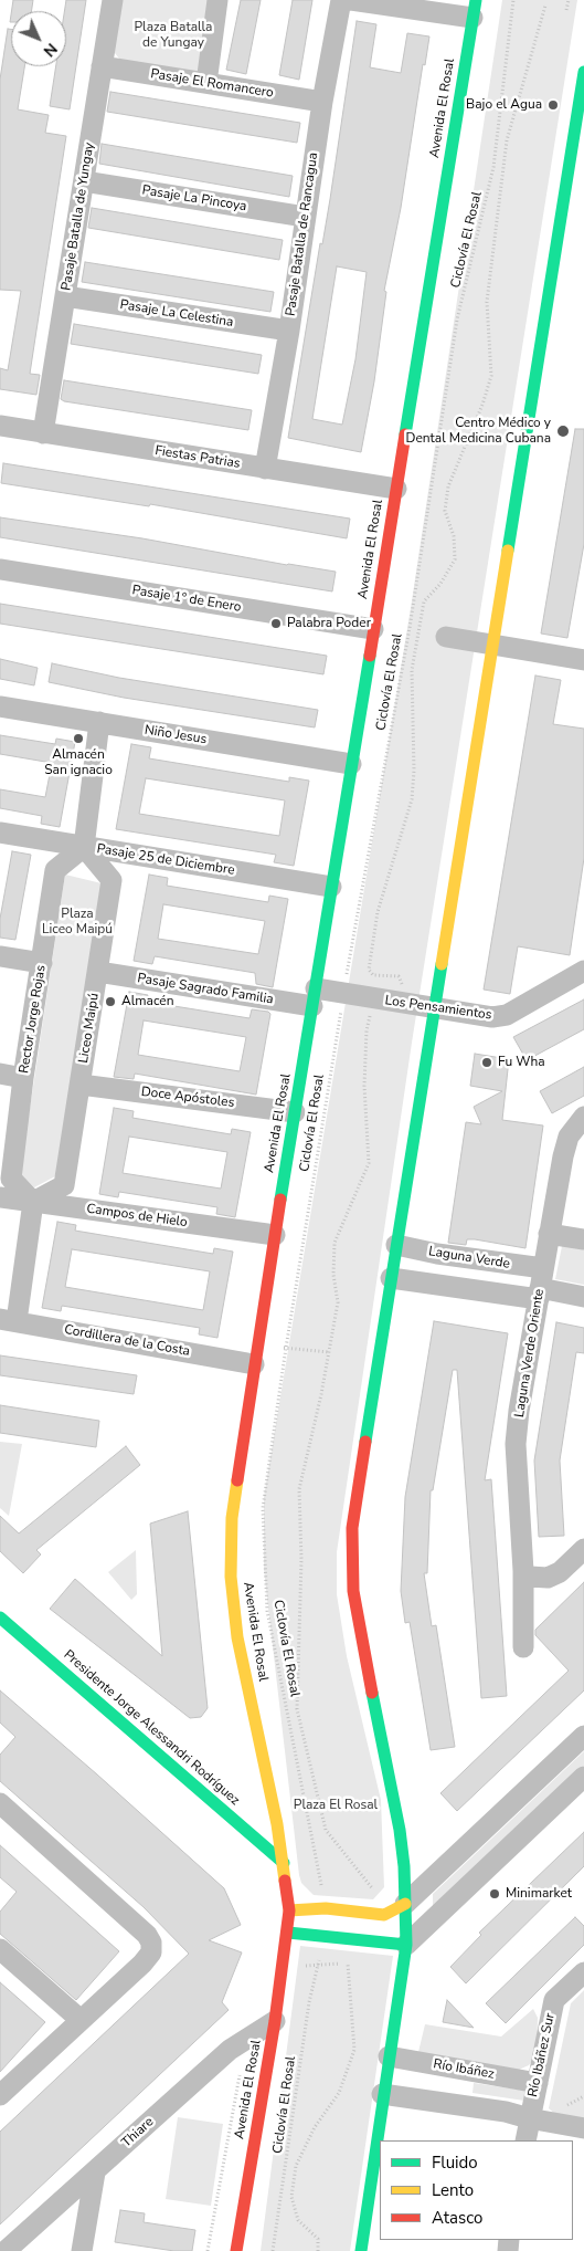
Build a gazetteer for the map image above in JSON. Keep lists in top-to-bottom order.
{
  "streets": {
    "street": [
      "Pasaje El Romancero",
      "Avenida El Rosal",
      "Pasaje La Pincoya",
      "Pasaje Batalla de Yungay",
      "Pasaje Batalla de Rancagua",
      "Pasaje La Celestina",
      "Fiestas Patrias",
      "Pasaje 1º de Enero",
      "Niño Jesus",
      "Pasaje 25 de Diciembre",
      "Pasaje Sagrado Familia",
      "Los Pensamientos",
      "Rector Jorge Rojas",
      "Liceo Maipú",
      "Doce Apóstoles",
      "Campos de Hielo",
      "Laguna Verde",
      "Cordillera de la Costa",
      "Laguna Verde Oriente",
      "Presidente Jorge Alessandri Rodríguez",
      "Río Ibáñez Sur",
      "Río Ibáñez",
      "Thiare"
    ],
    "path": ["Ciclovía El Rosal"]
  },
  "crossings": [
    ["Pasaje El Romancero", "Pasaje Batalla de Yungay"],
    ["Pasaje El Romancero", "Pasaje Batalla de Rancagua"],
    ["Avenida El Rosal", "Fiestas Patrias"],
    ["Avenida El Rosal", "Pasaje 1º de Enero"],
    ["Avenida El Rosal", "Niño Jesus"],
    ["Avenida El Rosal", "Pasaje 25 de Diciembre"],
    ["Avenida El Rosal", "Pasaje Sagrado Familia"],
    ["Avenida El Rosal", "Los Pensamientos"],
    ["Avenida El Rosal", "Doce Apóstoles"],
    ["Avenida El Rosal", "Campos de Hielo"],
    ["Avenida El Rosal", "Cordillera de la Costa"],
    ["Avenida El Rosal", "Presidente Jorge Alessandri Rodríguez"],
    ["Avenida El Rosal", "Thiare"],
    ["Pasaje La Pincoya", "Pasaje Batalla de Yungay"],
    ["Pasaje La Pincoya", "Pasaje Batalla de Rancagua"],
    ["Pasaje Batalla de Yungay", "Pasaje La Celestina"],
    ["Pasaje Batalla de Yungay", "Fiestas Patrias"],
    ["Pasaje Batalla de Rancagua", "Pasaje La Celestina"],
    ["Pasaje Batalla de Rancagua", "Fiestas Patrias"],
    ["Ciclovía El Rosal", "Los Pensamientos"],
    ["Pasaje 25 de Diciembre", "Rector Jorge Rojas"],
    ["Pasaje 25 de Diciembre", "Liceo Maipú"],
    ["Pasaje Sagrado Familia", "Los Pensamientos"],
    ["Pasaje Sagrado Familia", "Liceo Maipú"],
    ["Rector Jorge Rojas", "Liceo Maipú"],
    ["Rector Jorge Rojas", "Campos de Hielo"],
    ["Liceo Maipú", "Doce Apóstoles"],
    ["Liceo Maipú", "Campos de Hielo"],
    ["Laguna Verde", "Laguna Verde Oriente"],
    ["Río Ibáñez Sur", "Río Ibáñez"]
  ],
  "parks": ["Plaza Batalla de Yungay", "Plaza Liceo Maipú", "Plaza El Rosal"],
  "places": [
    "Bajo el Agua",
    "Centro Médico y Dental Medicina Cubana",
    "Palabra Poder",
    "Almacén San ignacio",
    "Almacén",
    "Fu Wha",
    "Minimarket"
  ],
  "legend": ["Fluido", "Lento", "Atasco"],
  "north": "bottom right"
}
